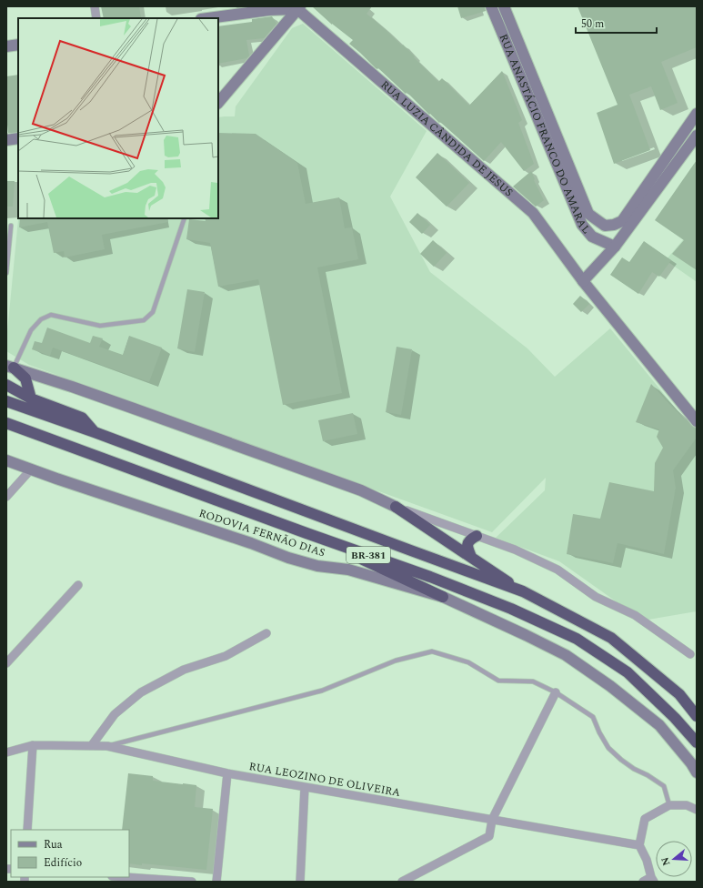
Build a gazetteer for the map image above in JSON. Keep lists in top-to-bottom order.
{
  "streets": {
    "highway": ["RODOVIA FERNÃO DIAS", "BR-381"],
    "street": ["RUA ANASTÁCIO FRANCO DO AMARAL", "RUA LUZIA CÂNDIDA DE JESUS", "RUA LEOZINO DE OLIVEIRA"]
  },
  "legend": ["Rua", "Edifício"],
  "scale_bar": "50 m",
  "north": "left"
}
